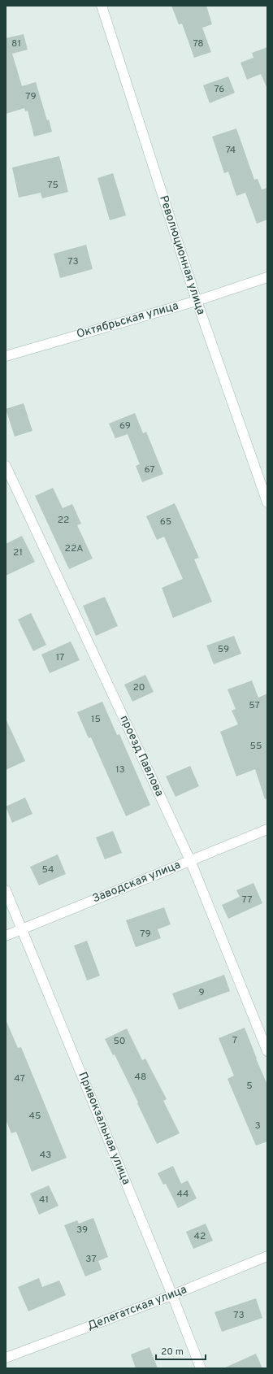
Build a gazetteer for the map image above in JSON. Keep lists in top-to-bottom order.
{
  "streets": {
    "street": [
      "Революционная улица",
      "Октябрьская улица",
      "проезд Павлова",
      "Заводская улица",
      "Привокзальная улица",
      "Делегатская улица"
    ]
  },
  "crossings": [
    ["Революционная улица", "Октябрьская улица"],
    ["проезд Павлова", "Заводская улица"],
    ["Заводская улица", "Привокзальная улица"],
    ["Привокзальная улица", "Делегатская улица"]
  ],
  "house_numbers": [
    "81",
    "78",
    "76",
    "79",
    "74",
    "75",
    "73",
    "69",
    "67",
    "22",
    "65",
    "22А",
    "21",
    "59",
    "17",
    "20",
    "57",
    "15",
    "55",
    "13",
    "54",
    "77",
    "79",
    "9",
    "7",
    "50",
    "48",
    "47",
    "5",
    "45",
    "3",
    "43",
    "44",
    "41",
    "39",
    "42",
    "37",
    "73"
  ],
  "scale_bar": "20 m"
}
